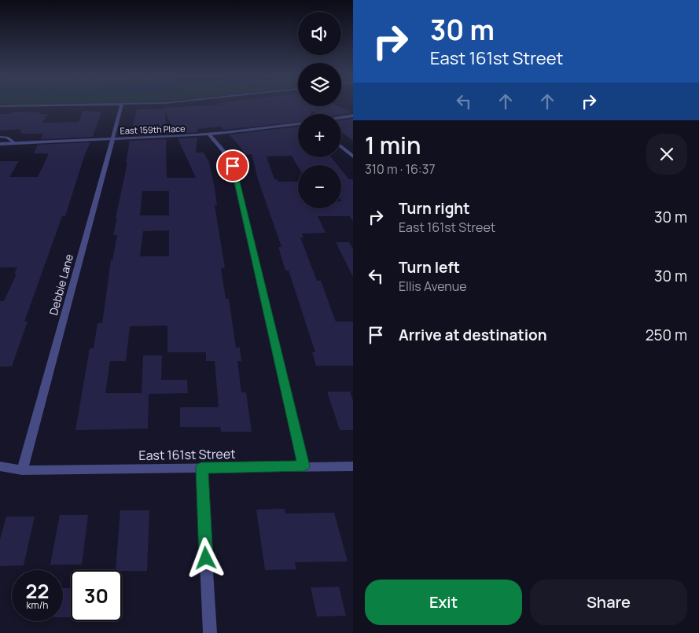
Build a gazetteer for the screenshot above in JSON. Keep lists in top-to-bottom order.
{
  "streets": {
    "street": ["East 159th Place", "Debbie Lane", "East 161st Street"]
  },
  "crossings": [
    ["East 159th Place", "Debbie Lane"],
    ["Debbie Lane", "East 161st Street"]
  ],
  "page": {
    "turn": ["30 m", "East 161st Street"],
    "map_buttons": ["+", "−"],
    "heading": ["1 min", "310 m · 16:37"],
    "list": [
      {
        "name": "Turn right",
        "note": "East 161st Street",
        "value": "30 m"
      },
      {
        "name": "Turn left",
        "note": "Ellis Avenue",
        "value": "30 m"
      },
      {
        "name": "Arrive at destination",
        "value": "250 m"
      }
    ],
    "speed": "22 km/h",
    "limit": "30",
    "buttons": ["Exit", "Share"]
  }
}
